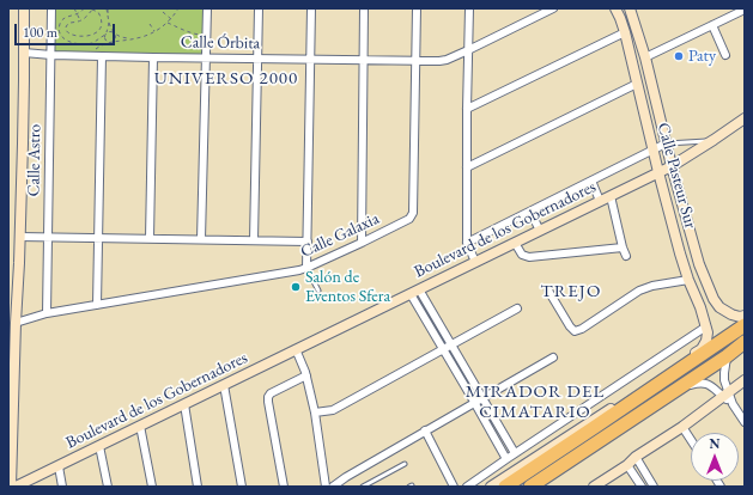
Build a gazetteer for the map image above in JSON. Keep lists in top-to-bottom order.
{
  "streets": {
    "main road": ["Calle Pasteur Sur", "Boulevard de los Gobernadores"],
    "street": ["Calle Órbita", "Calle Astro", "Calle Galaxia"]
  },
  "crossings": [
    ["Calle Órbita", "Calle Astro"],
    ["Calle Órbita", "Calle Galaxia"],
    ["Calle Astro", "Calle Galaxia"],
    ["Calle Pasteur Sur", "Boulevard de los Gobernadores"]
  ],
  "districts": ["UNIVERSO 2000", "TREJO", "MIRADOR DEL CIMATARIO"],
  "places": ["Paty", "Salón de Eventos Sfera"],
  "scale_bar": "100 m",
  "north": "top"
}
